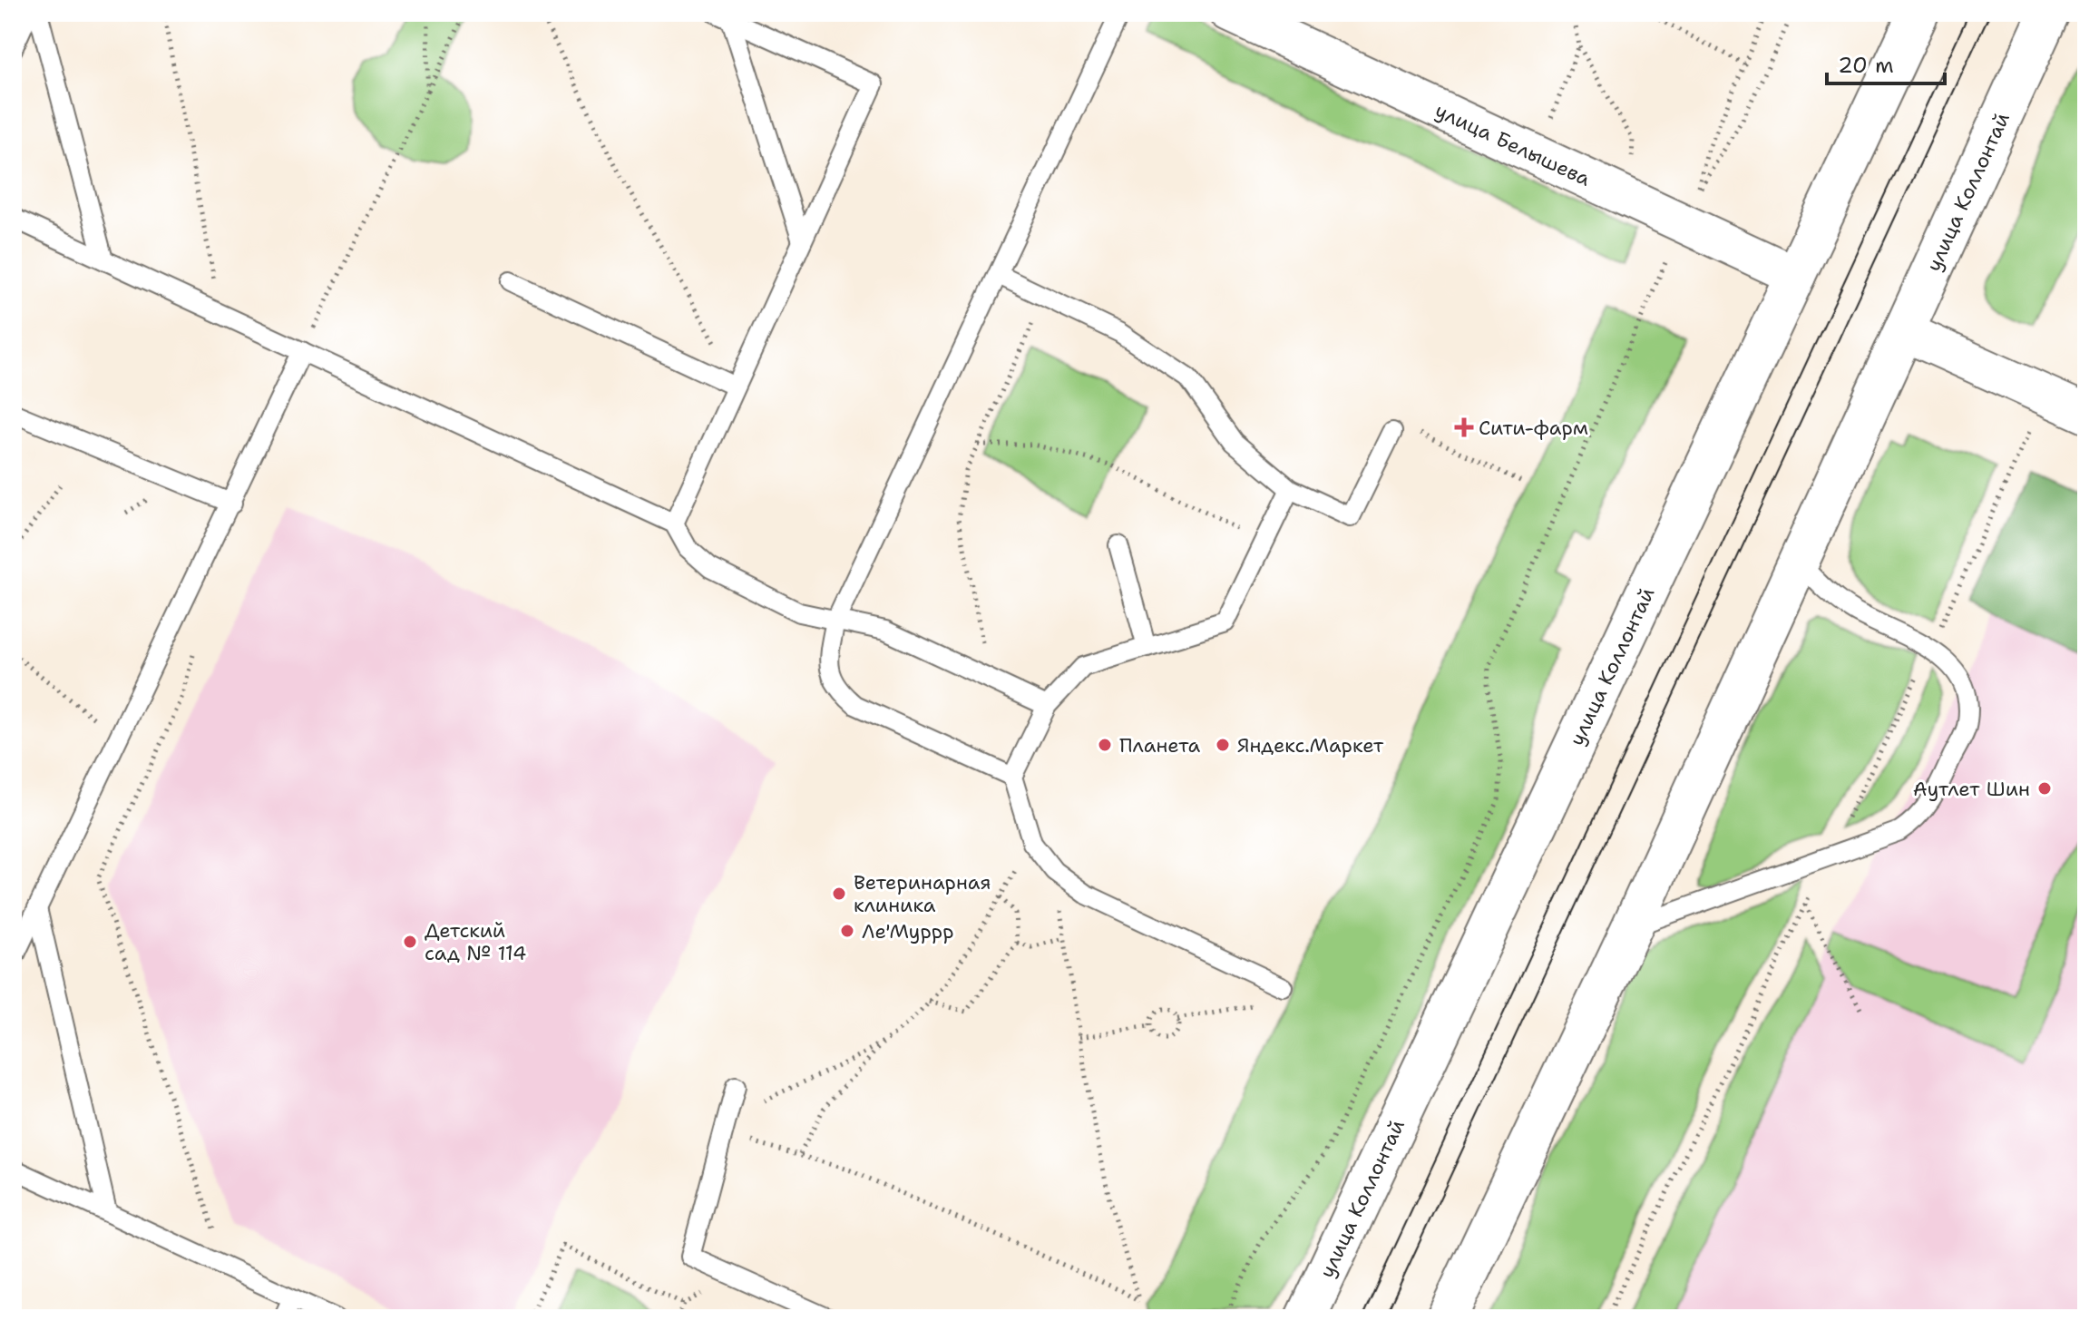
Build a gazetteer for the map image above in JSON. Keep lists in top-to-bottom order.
{
  "streets": {
    "main road": ["улица Коллонтай"],
    "street": ["улица Белышева"]
  },
  "crossings": [
    ["улица Белышева", "улица Коллонтай"]
  ],
  "places": {
    "health": ["Сити-фарм"],
    "other": [
      "Планета",
      "Яндекс.Маркет",
      "Аутлет Шин",
      "Ветеринарная клиника",
      "Ле'Муррр",
      "Детский сад № 114"
    ]
  },
  "scale_bar": "20 m"
}
